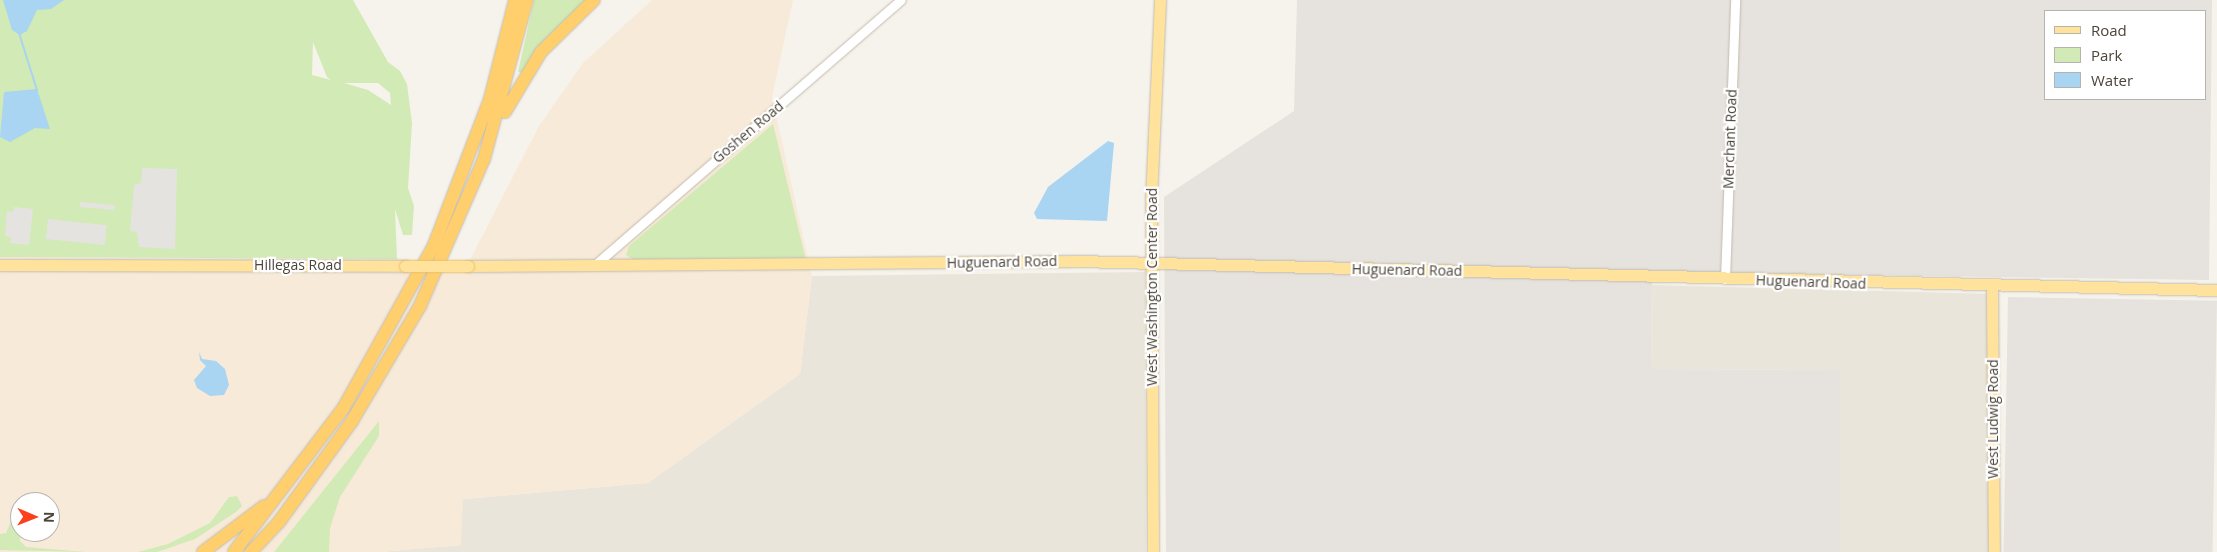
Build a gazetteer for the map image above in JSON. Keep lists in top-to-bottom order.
{
  "streets": {
    "main road": [
      "Huguenard Road",
      "Hillegas Road",
      "West Washington Center Road",
      "West Ludwig Road"
    ],
    "street": ["Goshen Road", "Merchant Road"]
  },
  "crossings": [
    ["Goshen Road", "Huguenard Road"],
    ["Goshen Road", "Hillegas Road"],
    ["Merchant Road", "Huguenard Road"],
    ["Huguenard Road", "Hillegas Road"],
    ["Huguenard Road", "West Washington Center Road"],
    ["Huguenard Road", "West Ludwig Road"]
  ],
  "legend": ["Road", "Park", "Water"],
  "north": "right"
}
